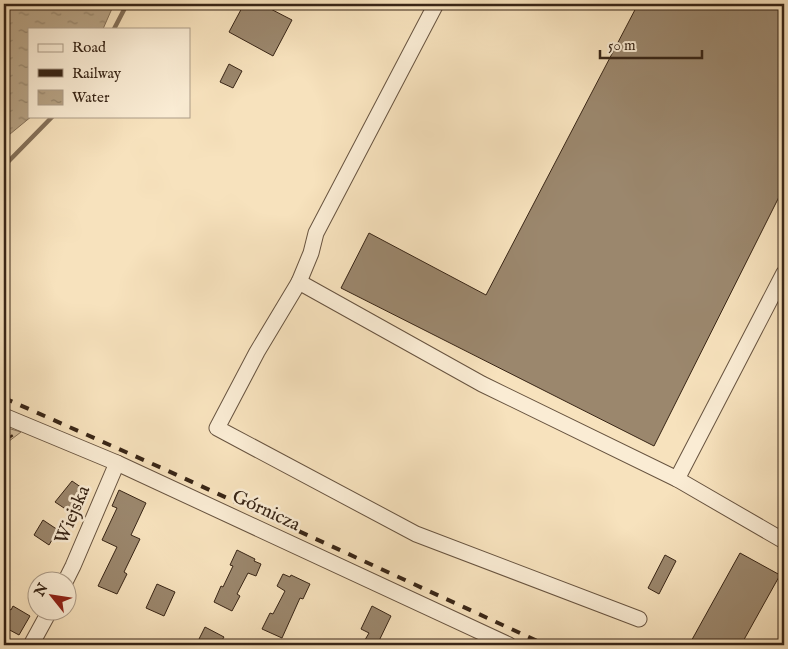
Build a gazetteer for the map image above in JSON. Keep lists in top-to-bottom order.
{
  "streets": {
    "street": ["Górnicza", "Wiejska"]
  },
  "crossings": [
    ["Górnicza", "Wiejska"]
  ],
  "legend": ["Road", "Railway", "Water"],
  "scale_bar": "50 m",
  "north": "top left"
}
